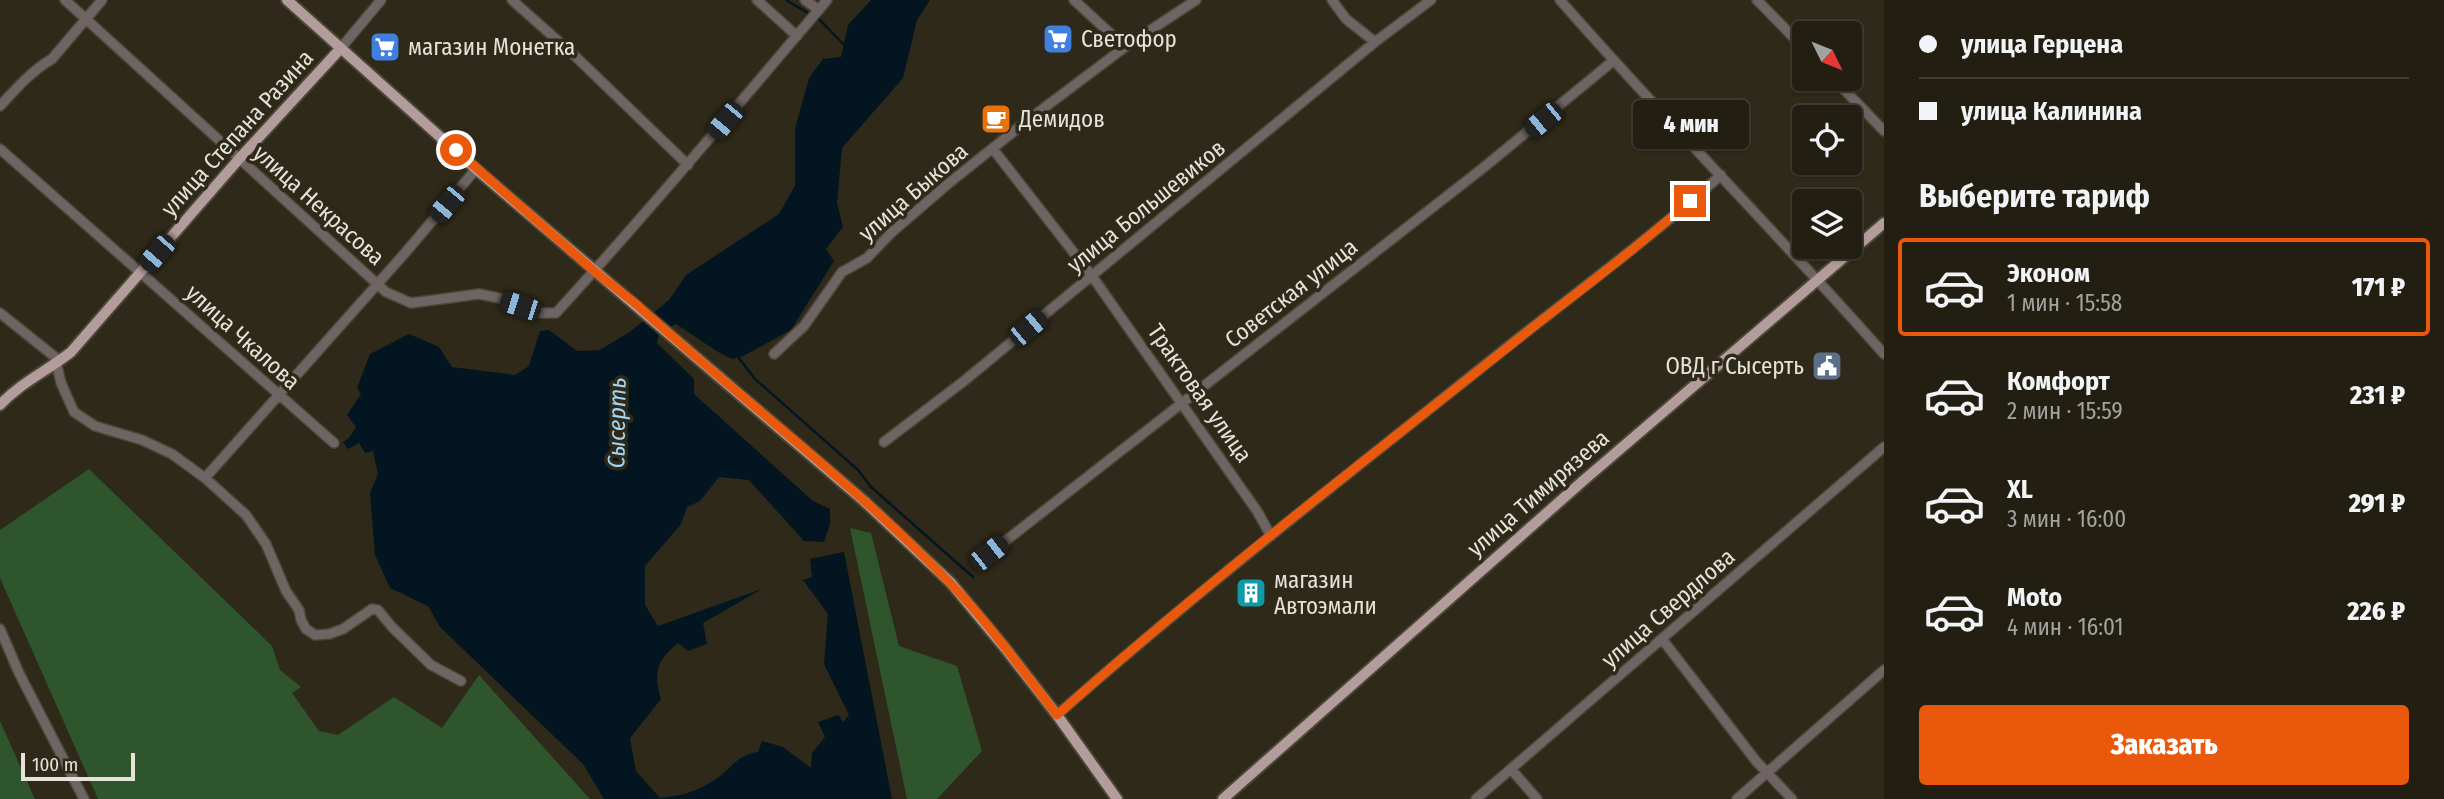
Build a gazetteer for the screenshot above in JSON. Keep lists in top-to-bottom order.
{
  "streets": {
    "main road": ["улица Степана Разина", "улица Тимирязева"],
    "street": [
      "улица Быкова",
      "улица Некрасова",
      "улица Большевиков",
      "Советская улица",
      "улица Чкалова",
      "Трактовая улица",
      "улица Свердлова"
    ]
  },
  "crossings": [
    ["улица Степана Разина", "улица Некрасова"],
    ["улица Степана Разина", "улица Чкалова"],
    ["улица Быкова", "Трактовая улица"],
    ["улица Большевиков", "Трактовая улица"],
    ["Советская улица", "Трактовая улица"]
  ],
  "water": ["Сысерть"],
  "places": {
    "supermarket": ["Светофор", "магазин Монетка"],
    "cafe": ["Демидов"],
    "public building": ["ОВД г Сысерть"],
    "building": ["магазин Автоэмали"]
  },
  "scale_bar": "100 m",
  "north": "bottom right",
  "page": {
    "banner": ["улица Герцена", "улица Калинина"],
    "bubble": "4 мин",
    "heading": "Выберите тариф",
    "list": [
      {
        "name": "Эконом",
        "note": "1 мин · 15:58",
        "value": "171 ₽"
      },
      {
        "name": "Комфорт",
        "note": "2 мин · 15:59",
        "value": "231 ₽"
      },
      {
        "name": "XL",
        "note": "3 мин · 16:00",
        "value": "291 ₽"
      },
      {
        "name": "Moto",
        "note": "4 мин · 16:01",
        "value": "226 ₽"
      }
    ],
    "buttons": "Заказать",
    "scale": "100 m"
  }
}
